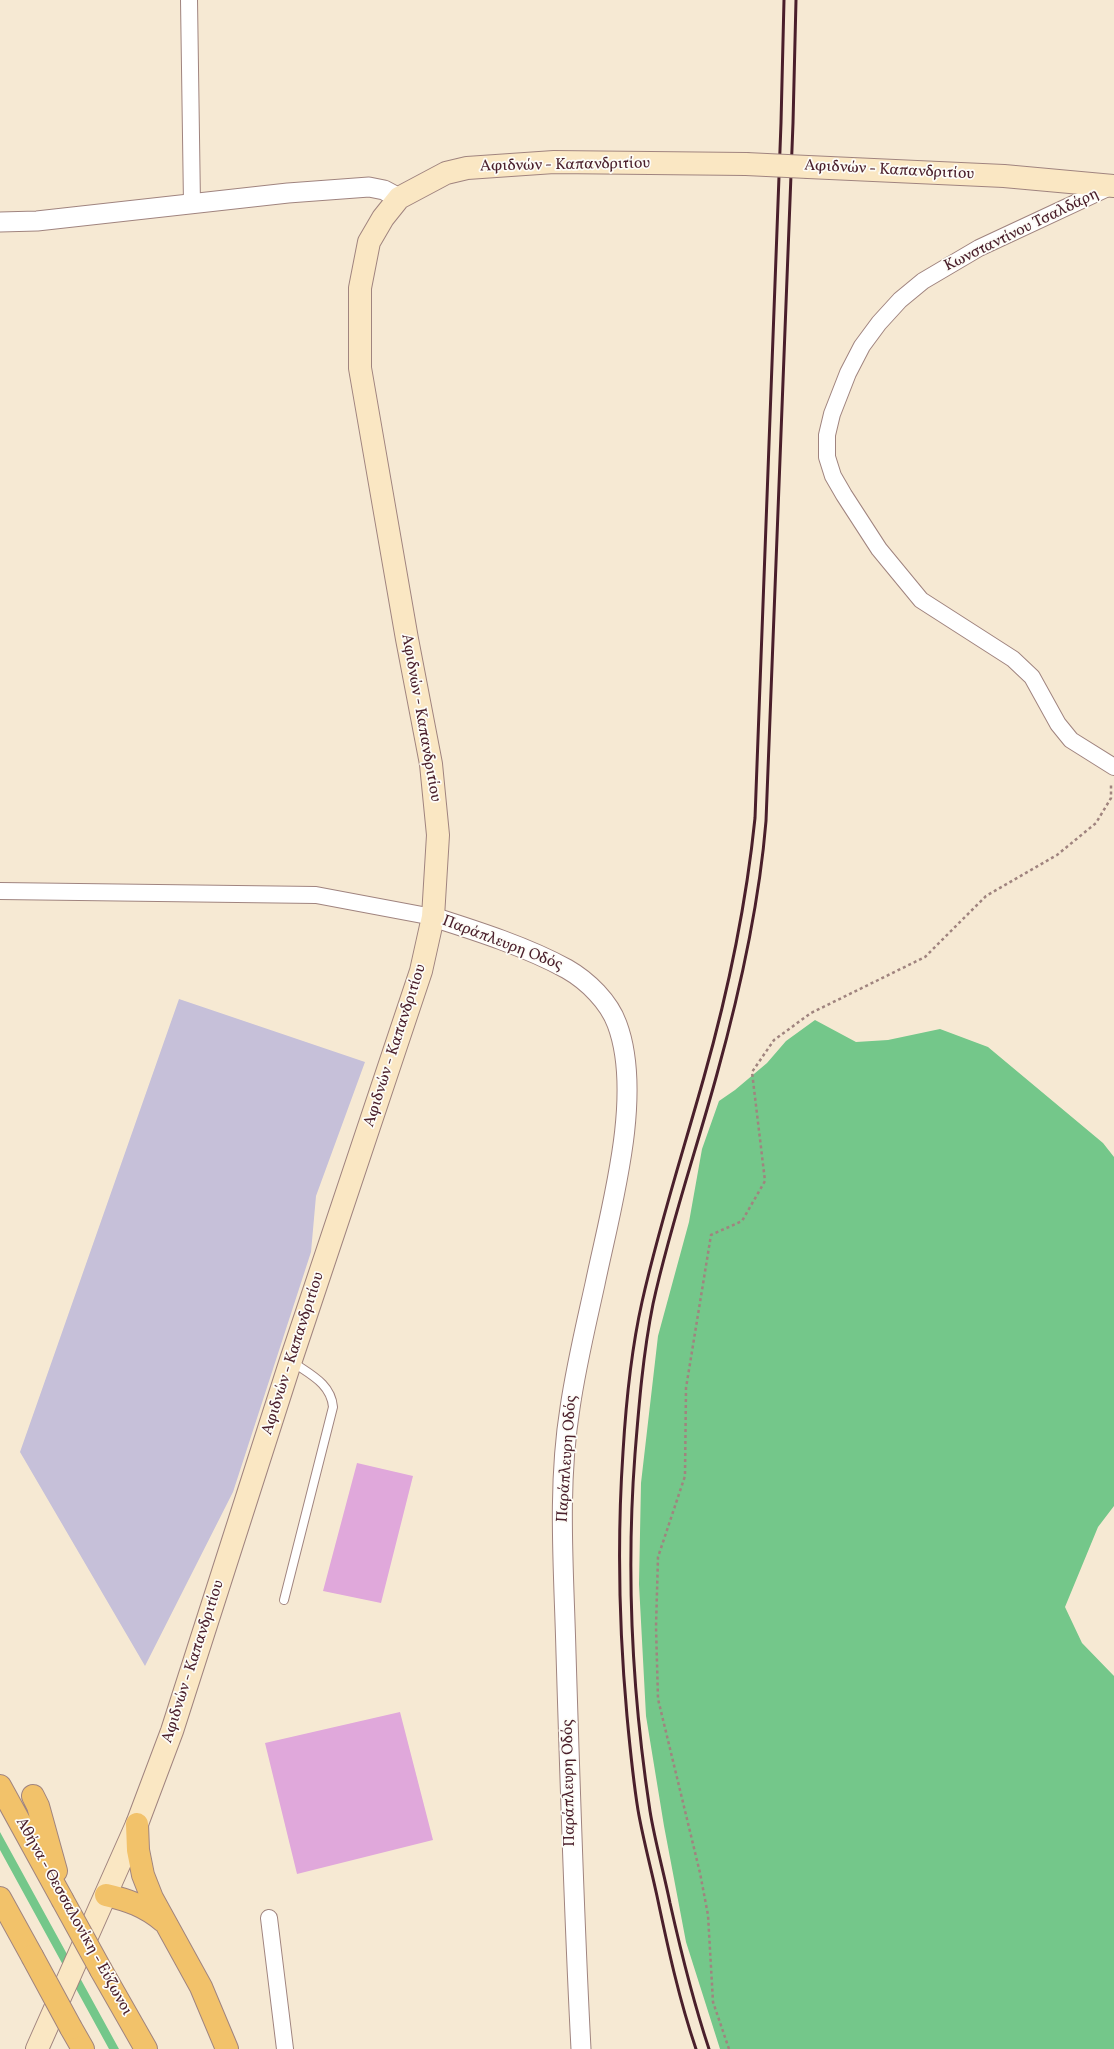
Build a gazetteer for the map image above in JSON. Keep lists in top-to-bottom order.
{
  "streets": {
    "highway": ["Αθήνα - Θεσσαλονίκη - Εύζωνοι"],
    "main road": ["Αφιδνών - Καπανδριτίου"],
    "street": ["Κωνσταντίνου Τσαλδάρη", "Παράπλευρη Οδός"]
  },
  "crossings": [
    ["Αφιδνών - Καπανδριτίου", "Κωνσταντίνου Τσαλδάρη"],
    ["Αφιδνών - Καπανδριτίου", "Παράπλευρη Οδός"]
  ]
}
